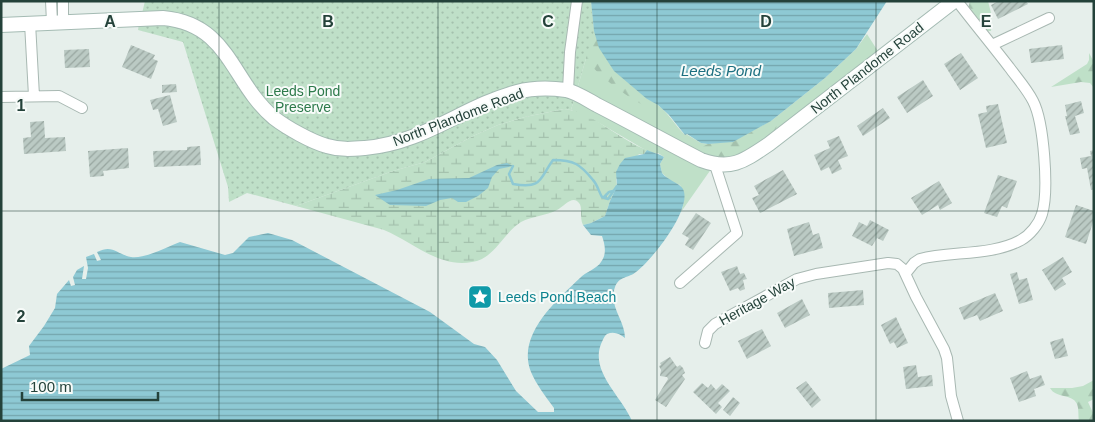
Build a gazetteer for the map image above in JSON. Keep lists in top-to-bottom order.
{
  "streets": {
    "main road": ["North Plandome Road"],
    "street": ["Heritage Way"]
  },
  "water": ["Leeds Pond"],
  "parks": ["Leeds Pond Preserve"],
  "places": {
    "place": ["Leeds Pond Beach"]
  },
  "scale_bar": "100 m",
  "grid": {
    "columns": [
      "A",
      "B",
      "C",
      "D",
      "E"
    ],
    "rows": ["1", "2"]
  }
}
